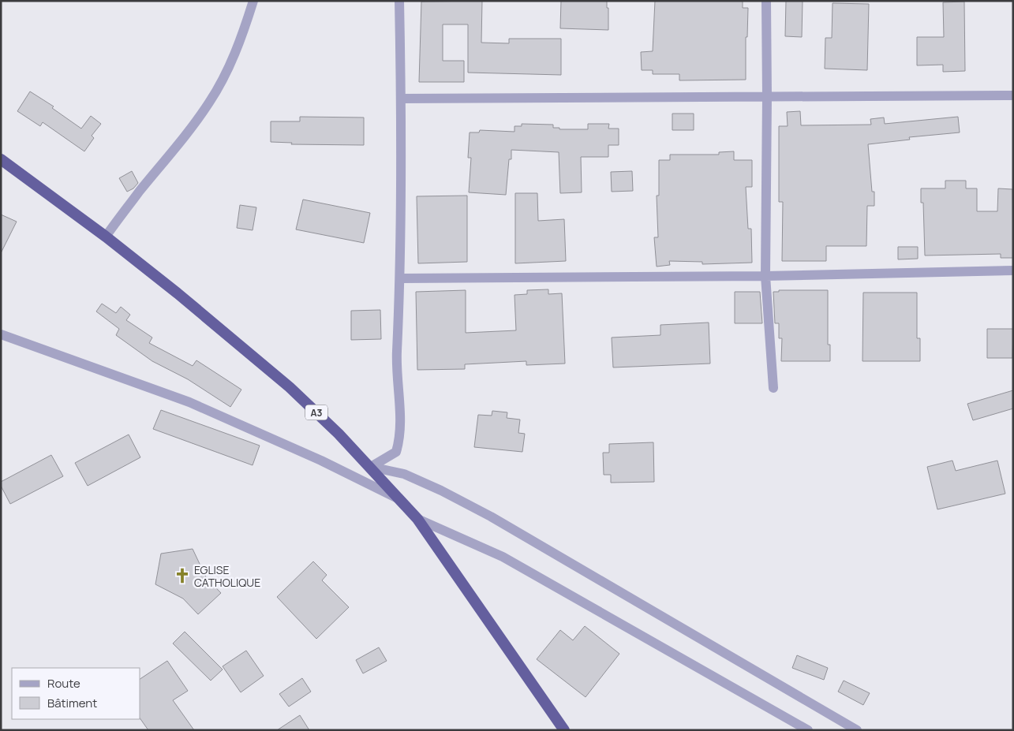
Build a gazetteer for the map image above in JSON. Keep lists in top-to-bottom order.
{
  "streets": {
    "highway": ["A3"]
  },
  "places": {
    "church": ["EGLISE CATHOLIQUE"]
  },
  "legend": ["Route", "Bâtiment"]
}
